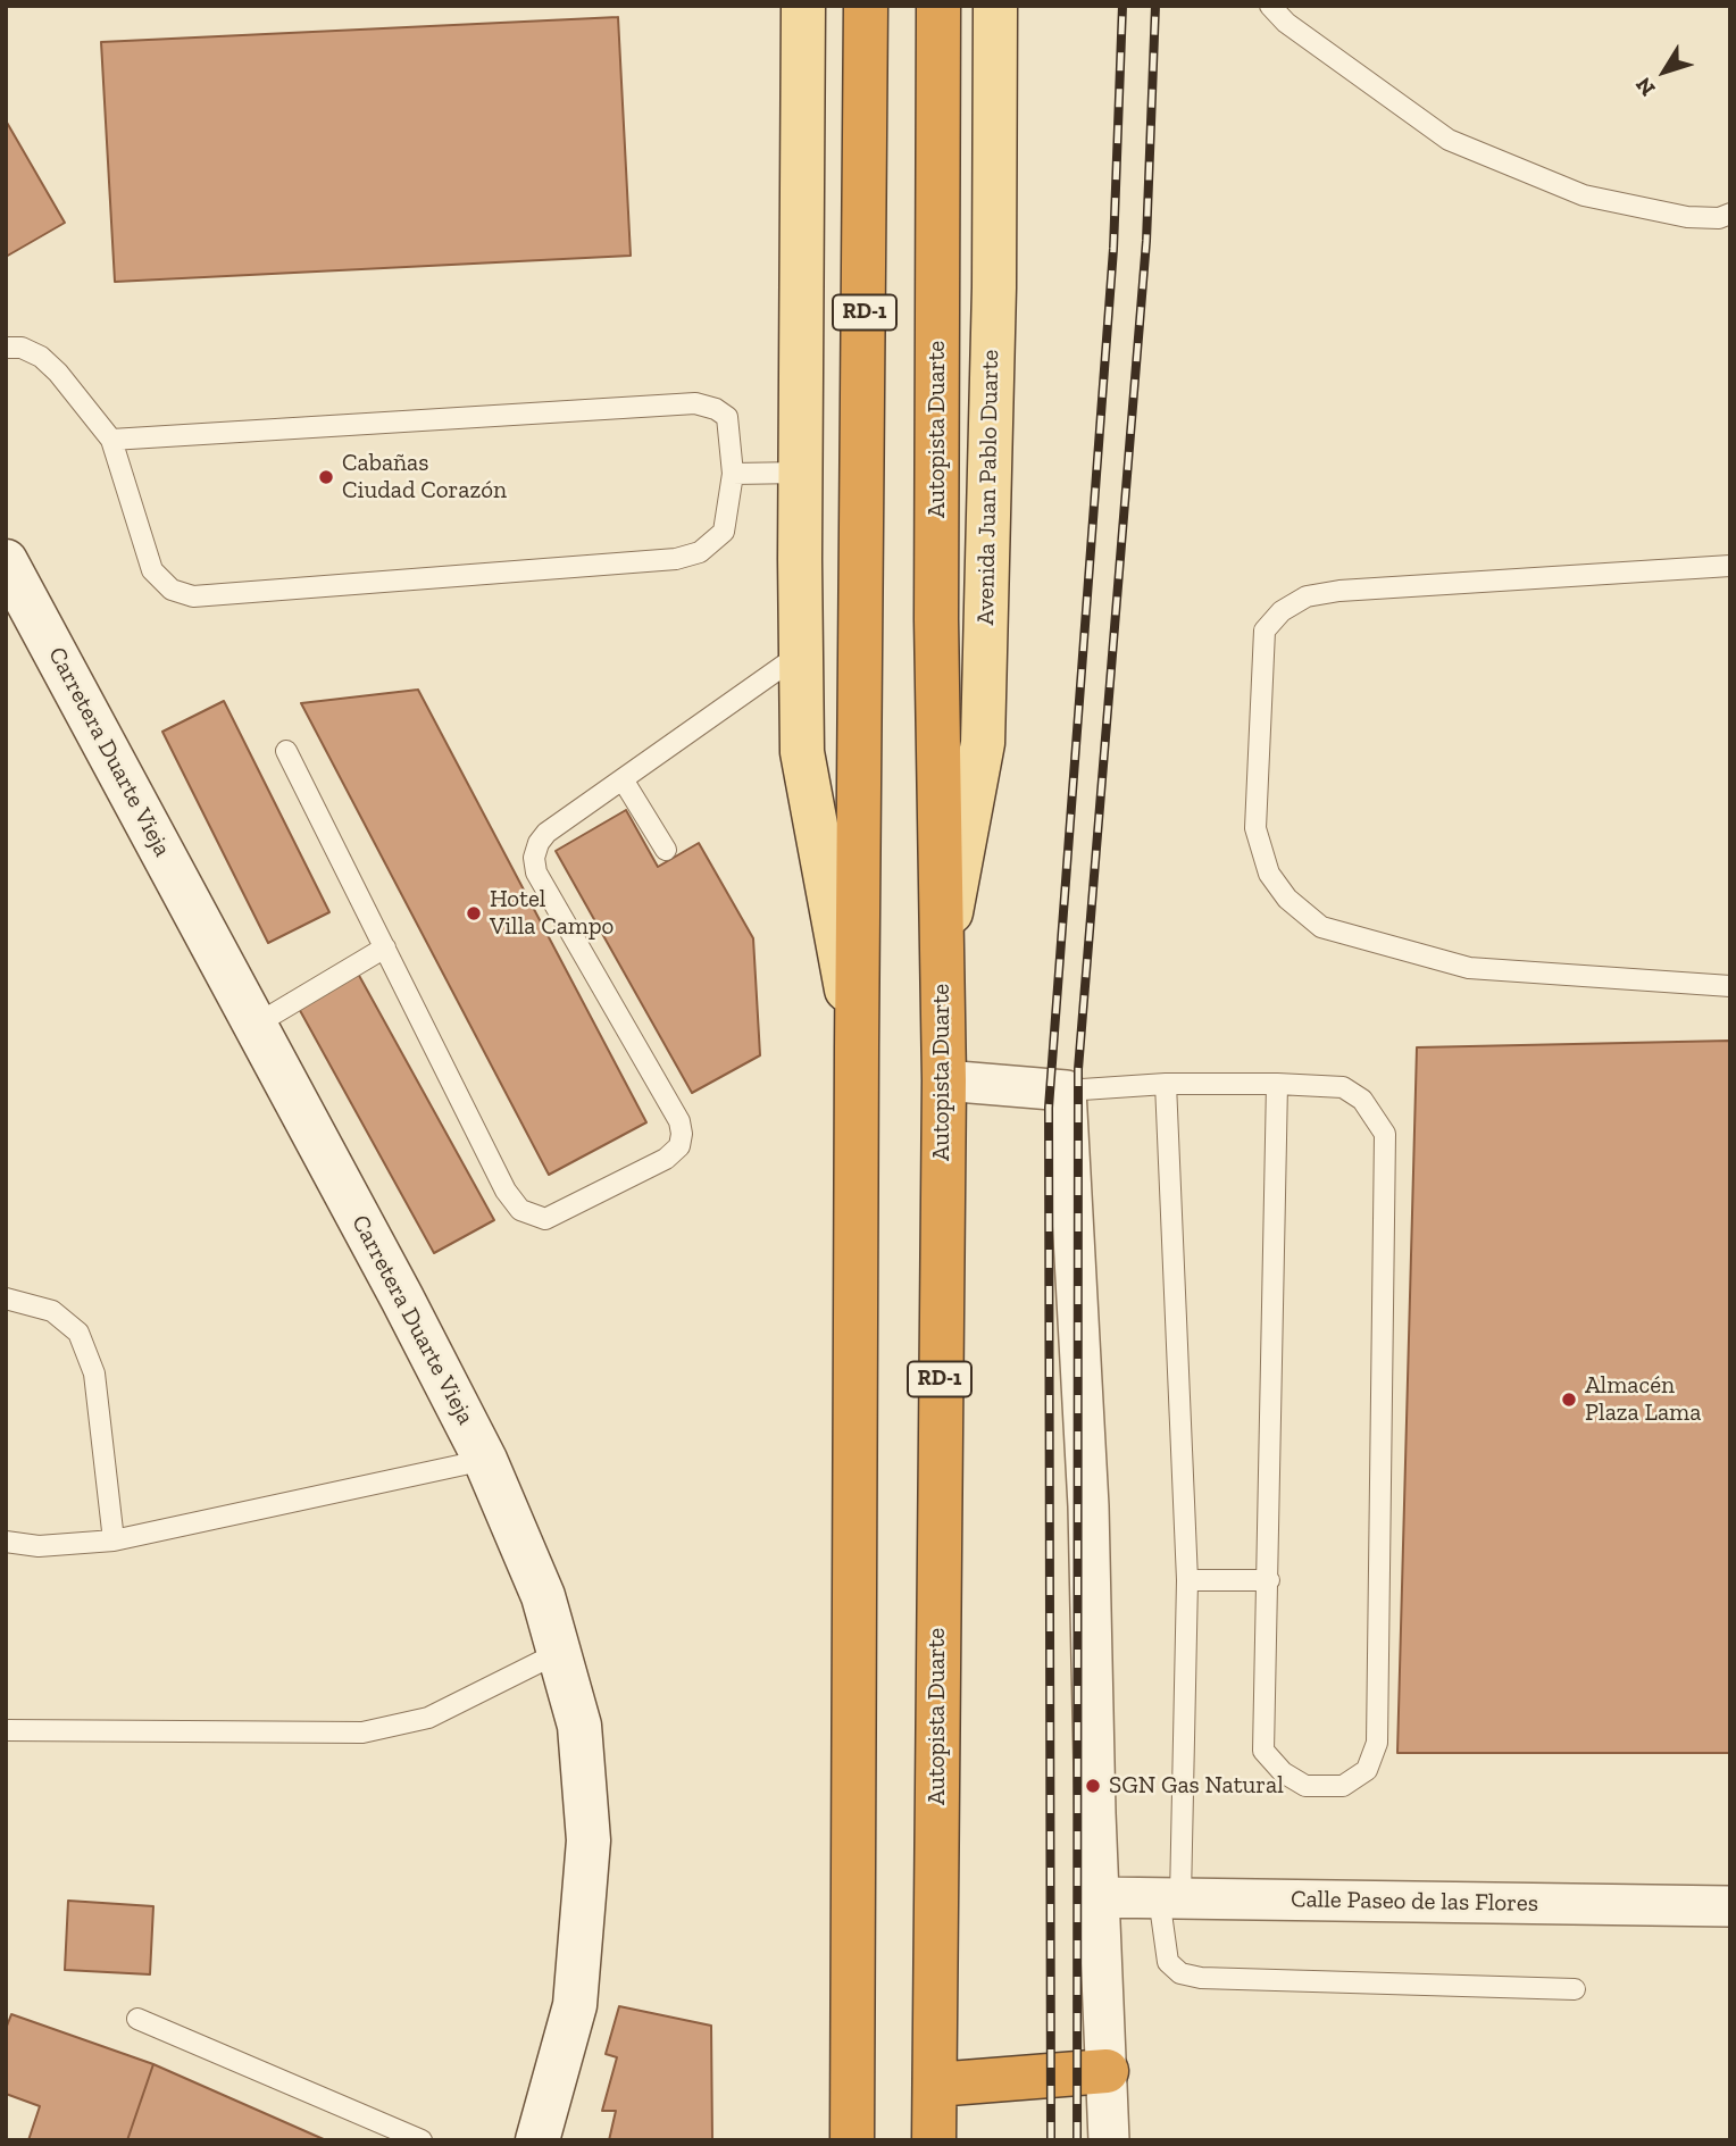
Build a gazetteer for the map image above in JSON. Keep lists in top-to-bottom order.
{
  "streets": {
    "highway": ["RD-1", "Autopista Duarte"],
    "main road": ["Avenida Juan Pablo Duarte", "Carretera Duarte Vieja"],
    "street": ["Calle Paseo de las Flores"]
  },
  "crossings": [
    ["Autopista Duarte", "Avenida Juan Pablo Duarte"]
  ],
  "places": [
    "Cabañas Ciudad Corazón",
    "Hotel Villa Campo",
    "Almacén Plaza Lama",
    "SGN Gas Natural"
  ],
  "north": "bottom left"
}
